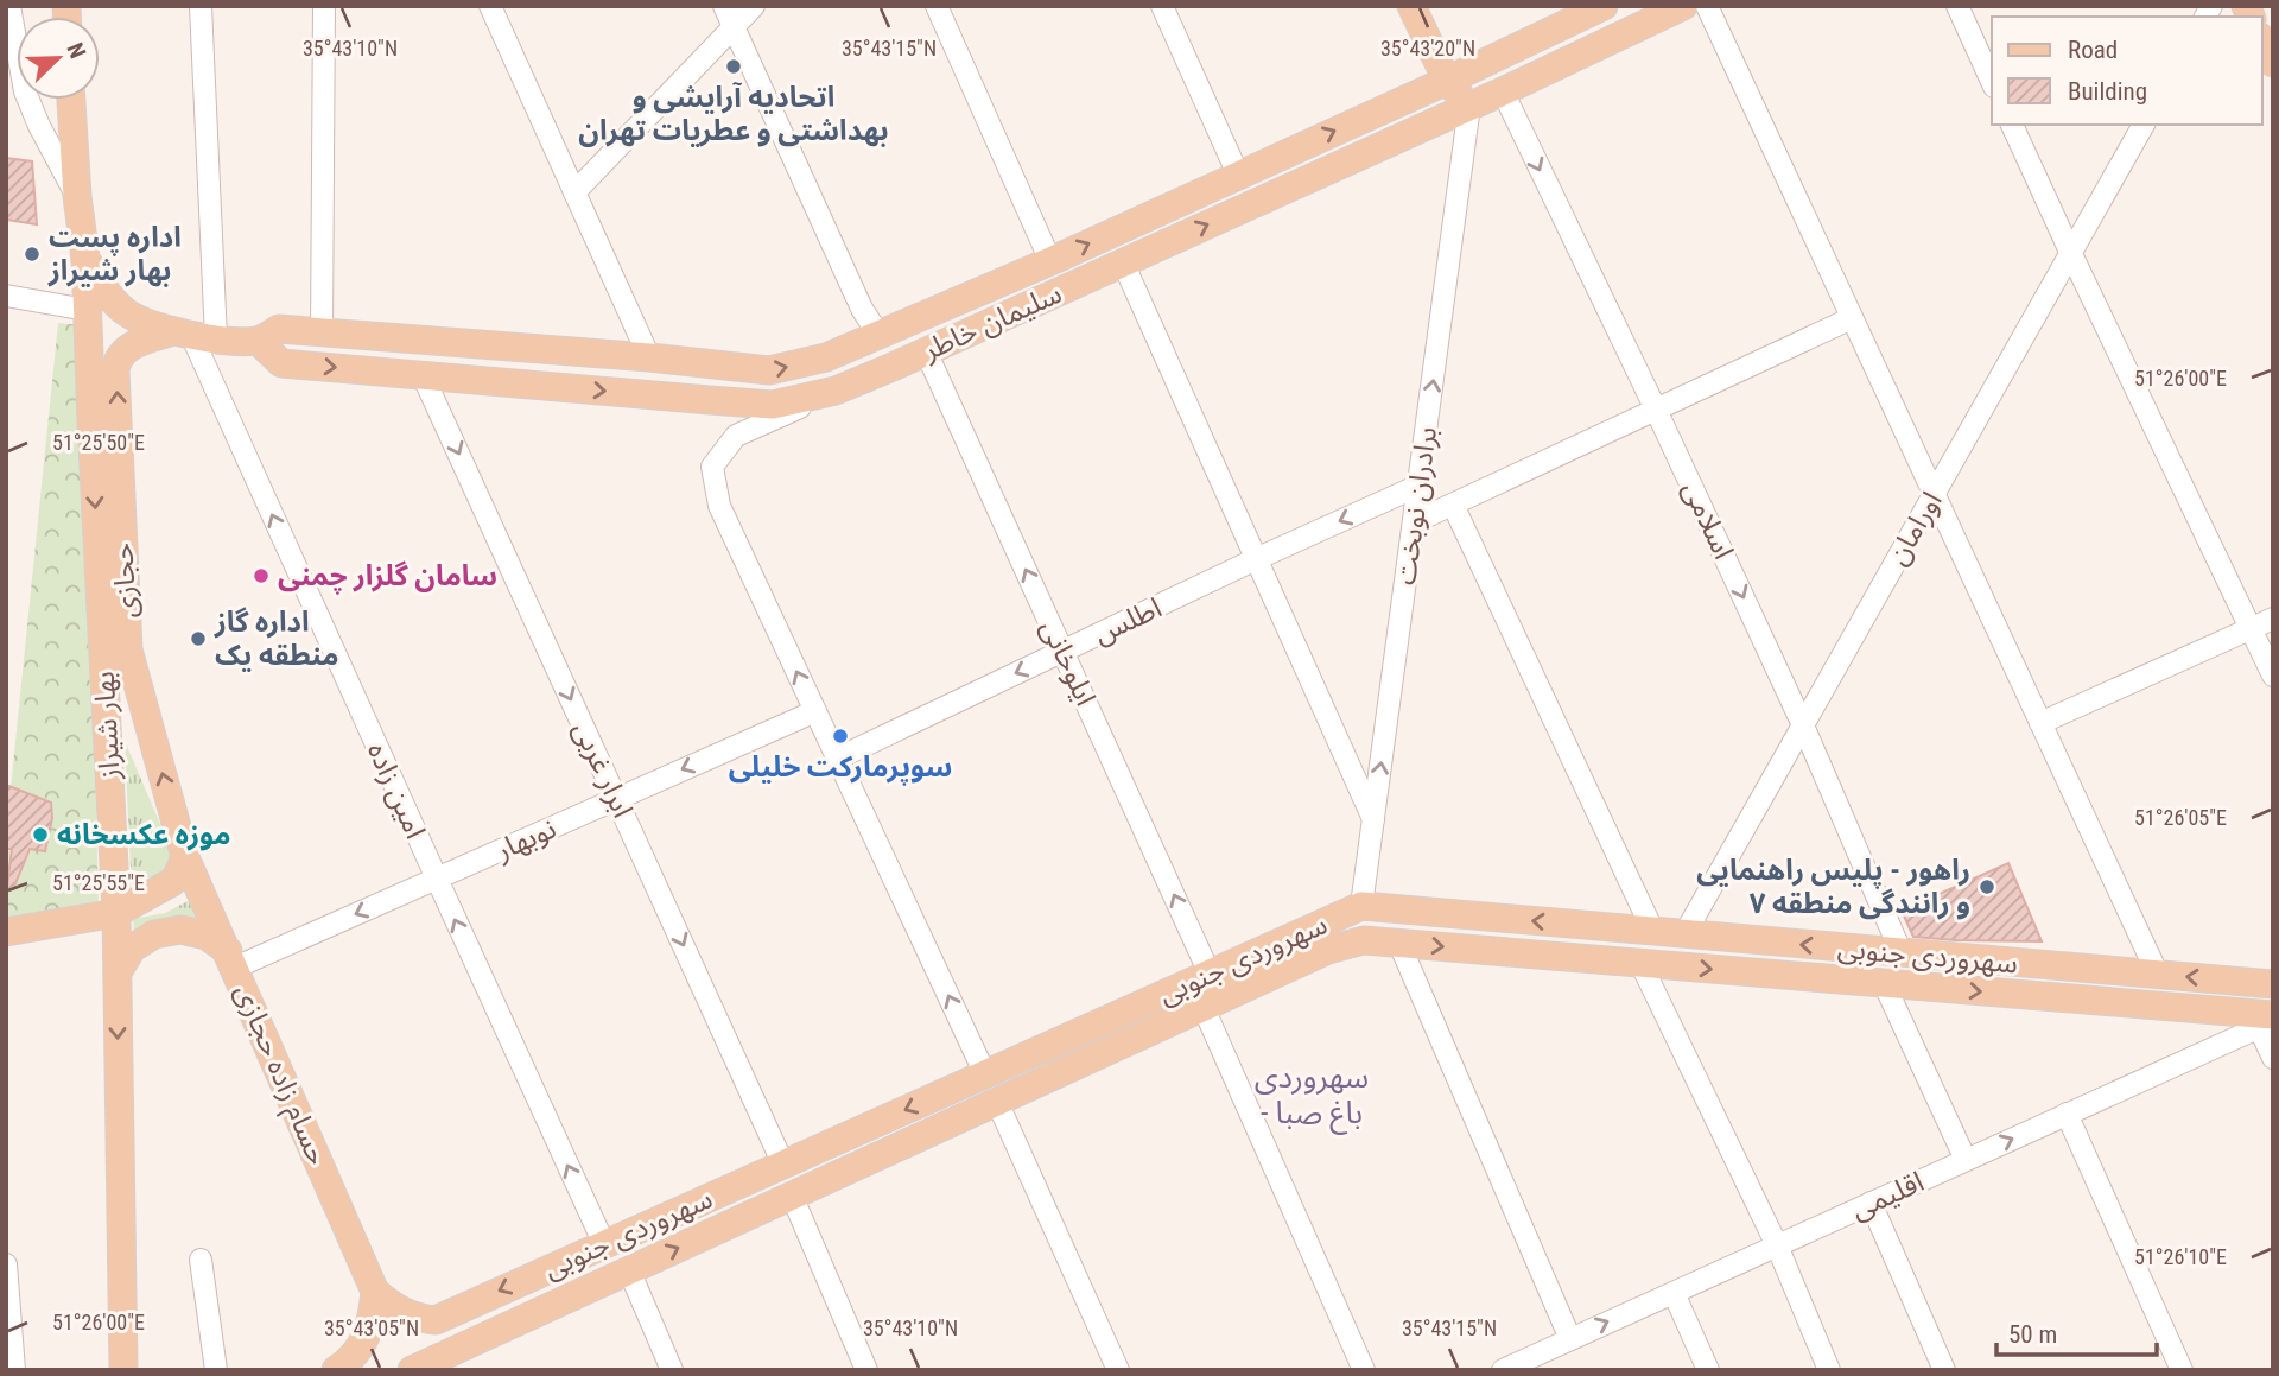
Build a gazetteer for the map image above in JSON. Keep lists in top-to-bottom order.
{
  "streets": {
    "main road": [
      "سلیمان خاطر",
      "حجازی",
      "بهار شیراز",
      "سهروردی جنوبی",
      "حسام زاده حجازی"
    ],
    "street": [
      "برادران نوبخت",
      "اسلامی",
      "اورامان",
      "اطلس",
      "ایلوخانی",
      "ابرار غربی",
      "امین زاده",
      "نوبهار",
      "اقلیمی"
    ]
  },
  "crossings": [
    ["سلیمان خاطر", "برادران نوبخت"],
    ["سلیمان خاطر", "اسلامی"],
    ["سلیمان خاطر", "حجازی"],
    ["سلیمان خاطر", "ایلوخانی"],
    ["سلیمان خاطر", "ابرار غربی"],
    ["سلیمان خاطر", "امین زاده"],
    ["برادران نوبخت", "اطلس"],
    ["برادران نوبخت", "سهروردی جنوبی"],
    ["اسلامی", "اورامان"],
    ["اسلامی", "سهروردی جنوبی"],
    ["اورامان", "سهروردی جنوبی"],
    ["حجازی", "امین زاده"],
    ["حجازی", "حسام زاده حجازی"],
    ["اطلس", "ایلوخانی"],
    ["ایلوخانی", "سهروردی جنوبی"],
    ["ابرار غربی", "نوبهار"],
    ["ابرار غربی", "سهروردی جنوبی"],
    ["امین زاده", "نوبهار"],
    ["امین زاده", "سهروردی جنوبی"],
    ["نوبهار", "حسام زاده حجازی"],
    ["سهروردی جنوبی", "حسام زاده حجازی"],
    ["سهروردی جنوبی", "اقلیمی"]
  ],
  "one_way": [
    "برادران نوبخت",
    "اسلامی",
    "حجازی",
    "اطلس",
    "ایلوخانی",
    "بهار شیراز",
    "ابرار غربی",
    "امین زاده",
    "نوبهار"
  ],
  "districts": ["سهروردی - باغ صبا"],
  "places": [
    "اتحادیه آرایشی و بهداشتی و عطریات تهران",
    "اداره پست بهار شیراز",
    "سامان گلزار چمنی",
    "اداره گاز منطقه یک",
    "سوپرمارکت خلیلی",
    "موزه عکسخانه",
    "راهور - پلیس راهنمایی و رانندگی منطقه ۷"
  ],
  "legend": ["Road", "Building"],
  "scale_bar": "50 m",
  "north": "top right",
  "coordinates": [
    "35°43'10\"N",
    "35°43'15\"N",
    "35°43'20\"N",
    "51°26'00\"E",
    "51°25'50\"E",
    "51°26'05\"E",
    "51°25'55\"E",
    "51°26'10\"E",
    "35°43'05\"N"
  ]
}
